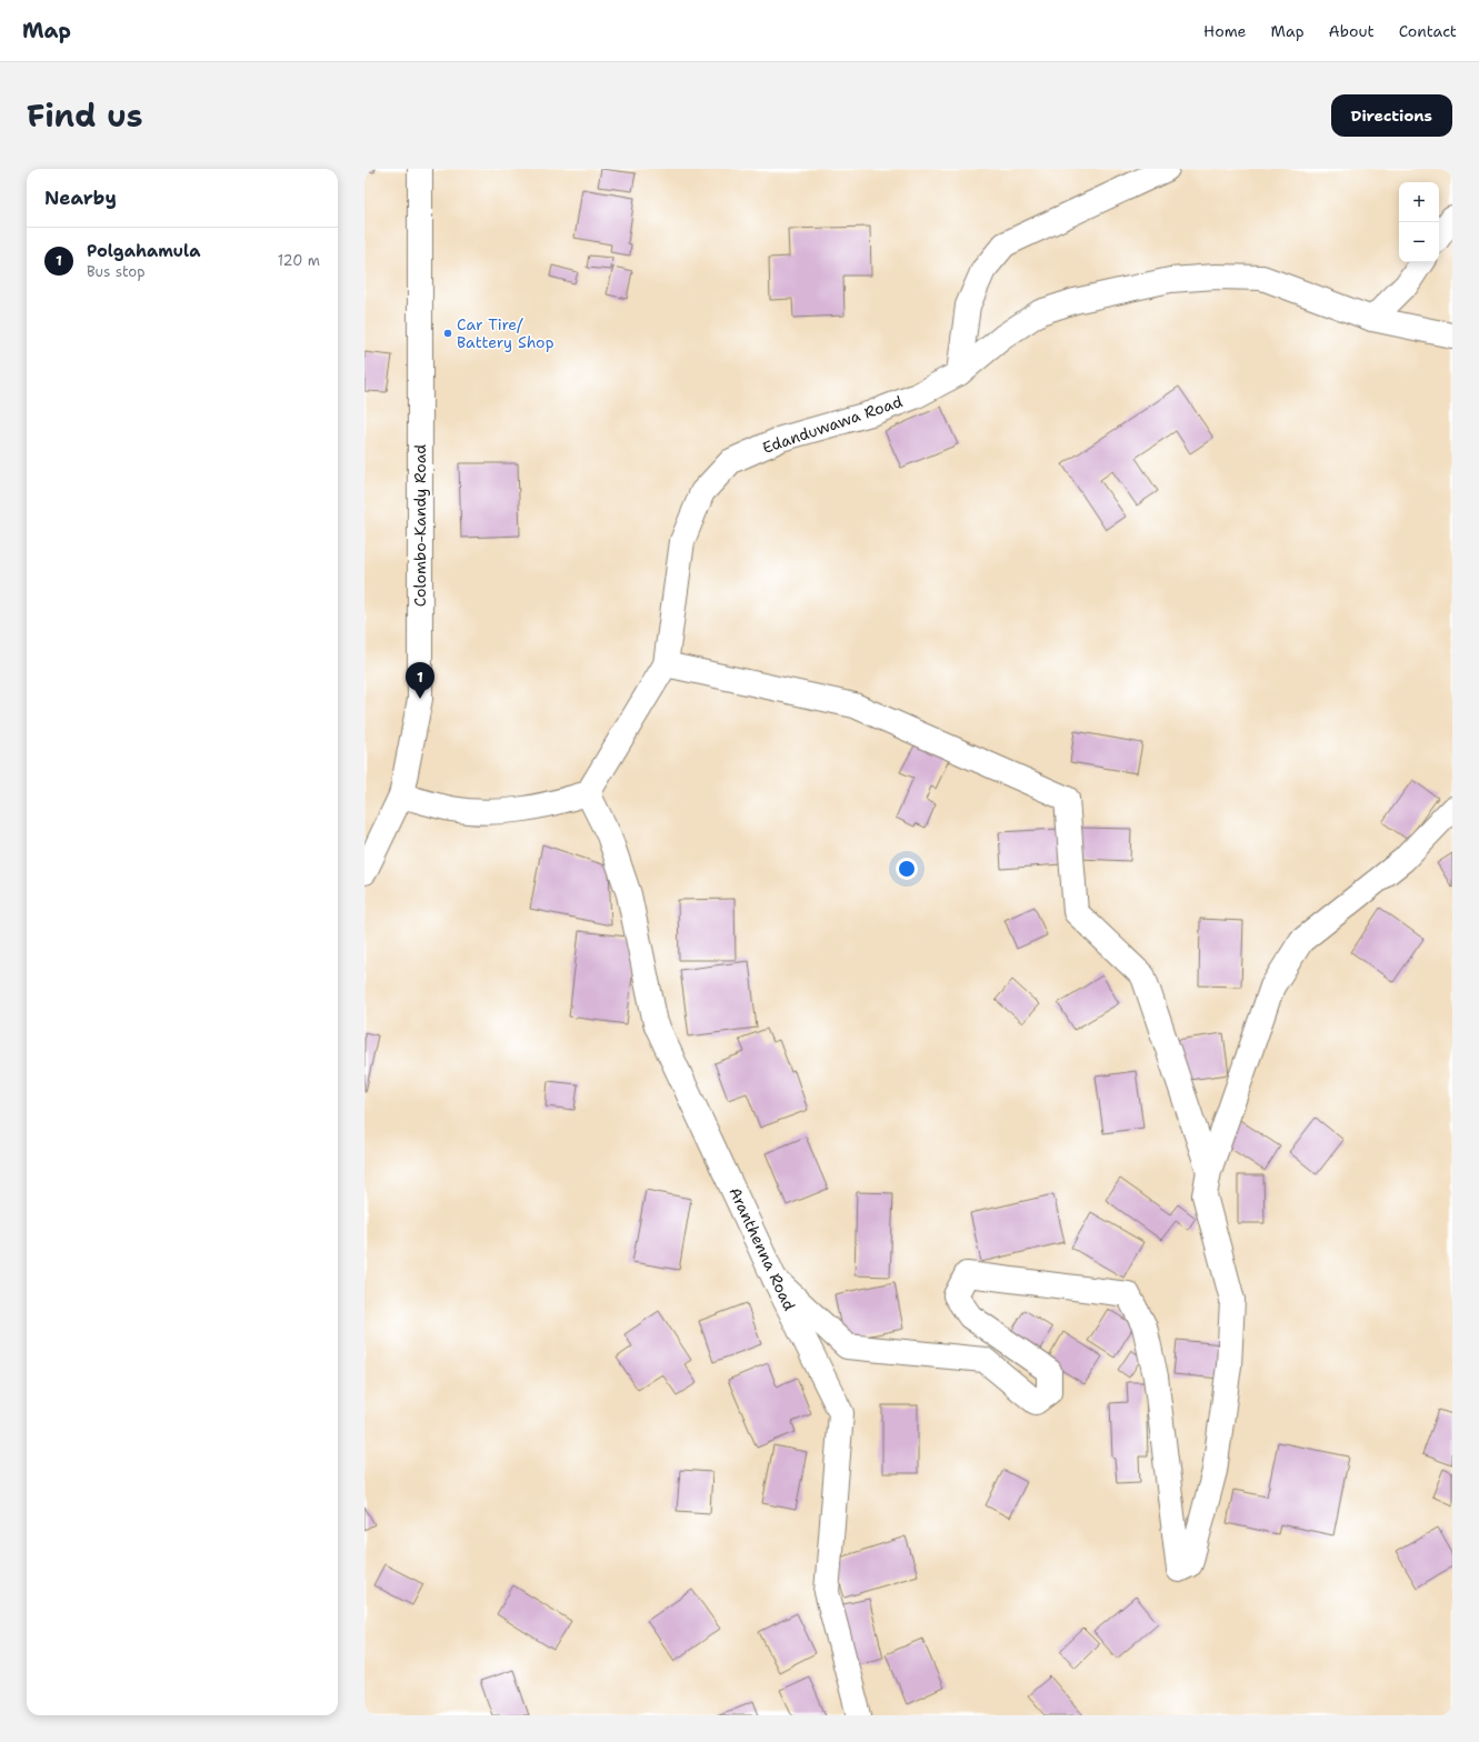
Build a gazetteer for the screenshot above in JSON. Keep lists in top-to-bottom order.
{
  "streets": {
    "main road": ["Edanduwawa Road", "Colombo-Kandy Road", "Aranthenna Road"]
  },
  "crossings": [
    ["Edanduwawa Road", "Aranthenna Road"]
  ],
  "places": ["Car Tire/ Battery Shop"],
  "page": {
    "header": "Map",
    "nav": [
      "Home",
      "Map",
      "About",
      "Contact"
    ],
    "title": "Find us",
    "buttons": "Directions",
    "heading": "Nearby",
    "map_buttons": ["+", "−"],
    "list": [
      {
        "mark": "1",
        "name": "Polgahamula",
        "note": "Bus stop",
        "value": "120 m"
      }
    ],
    "pins": "1"
  }
}
